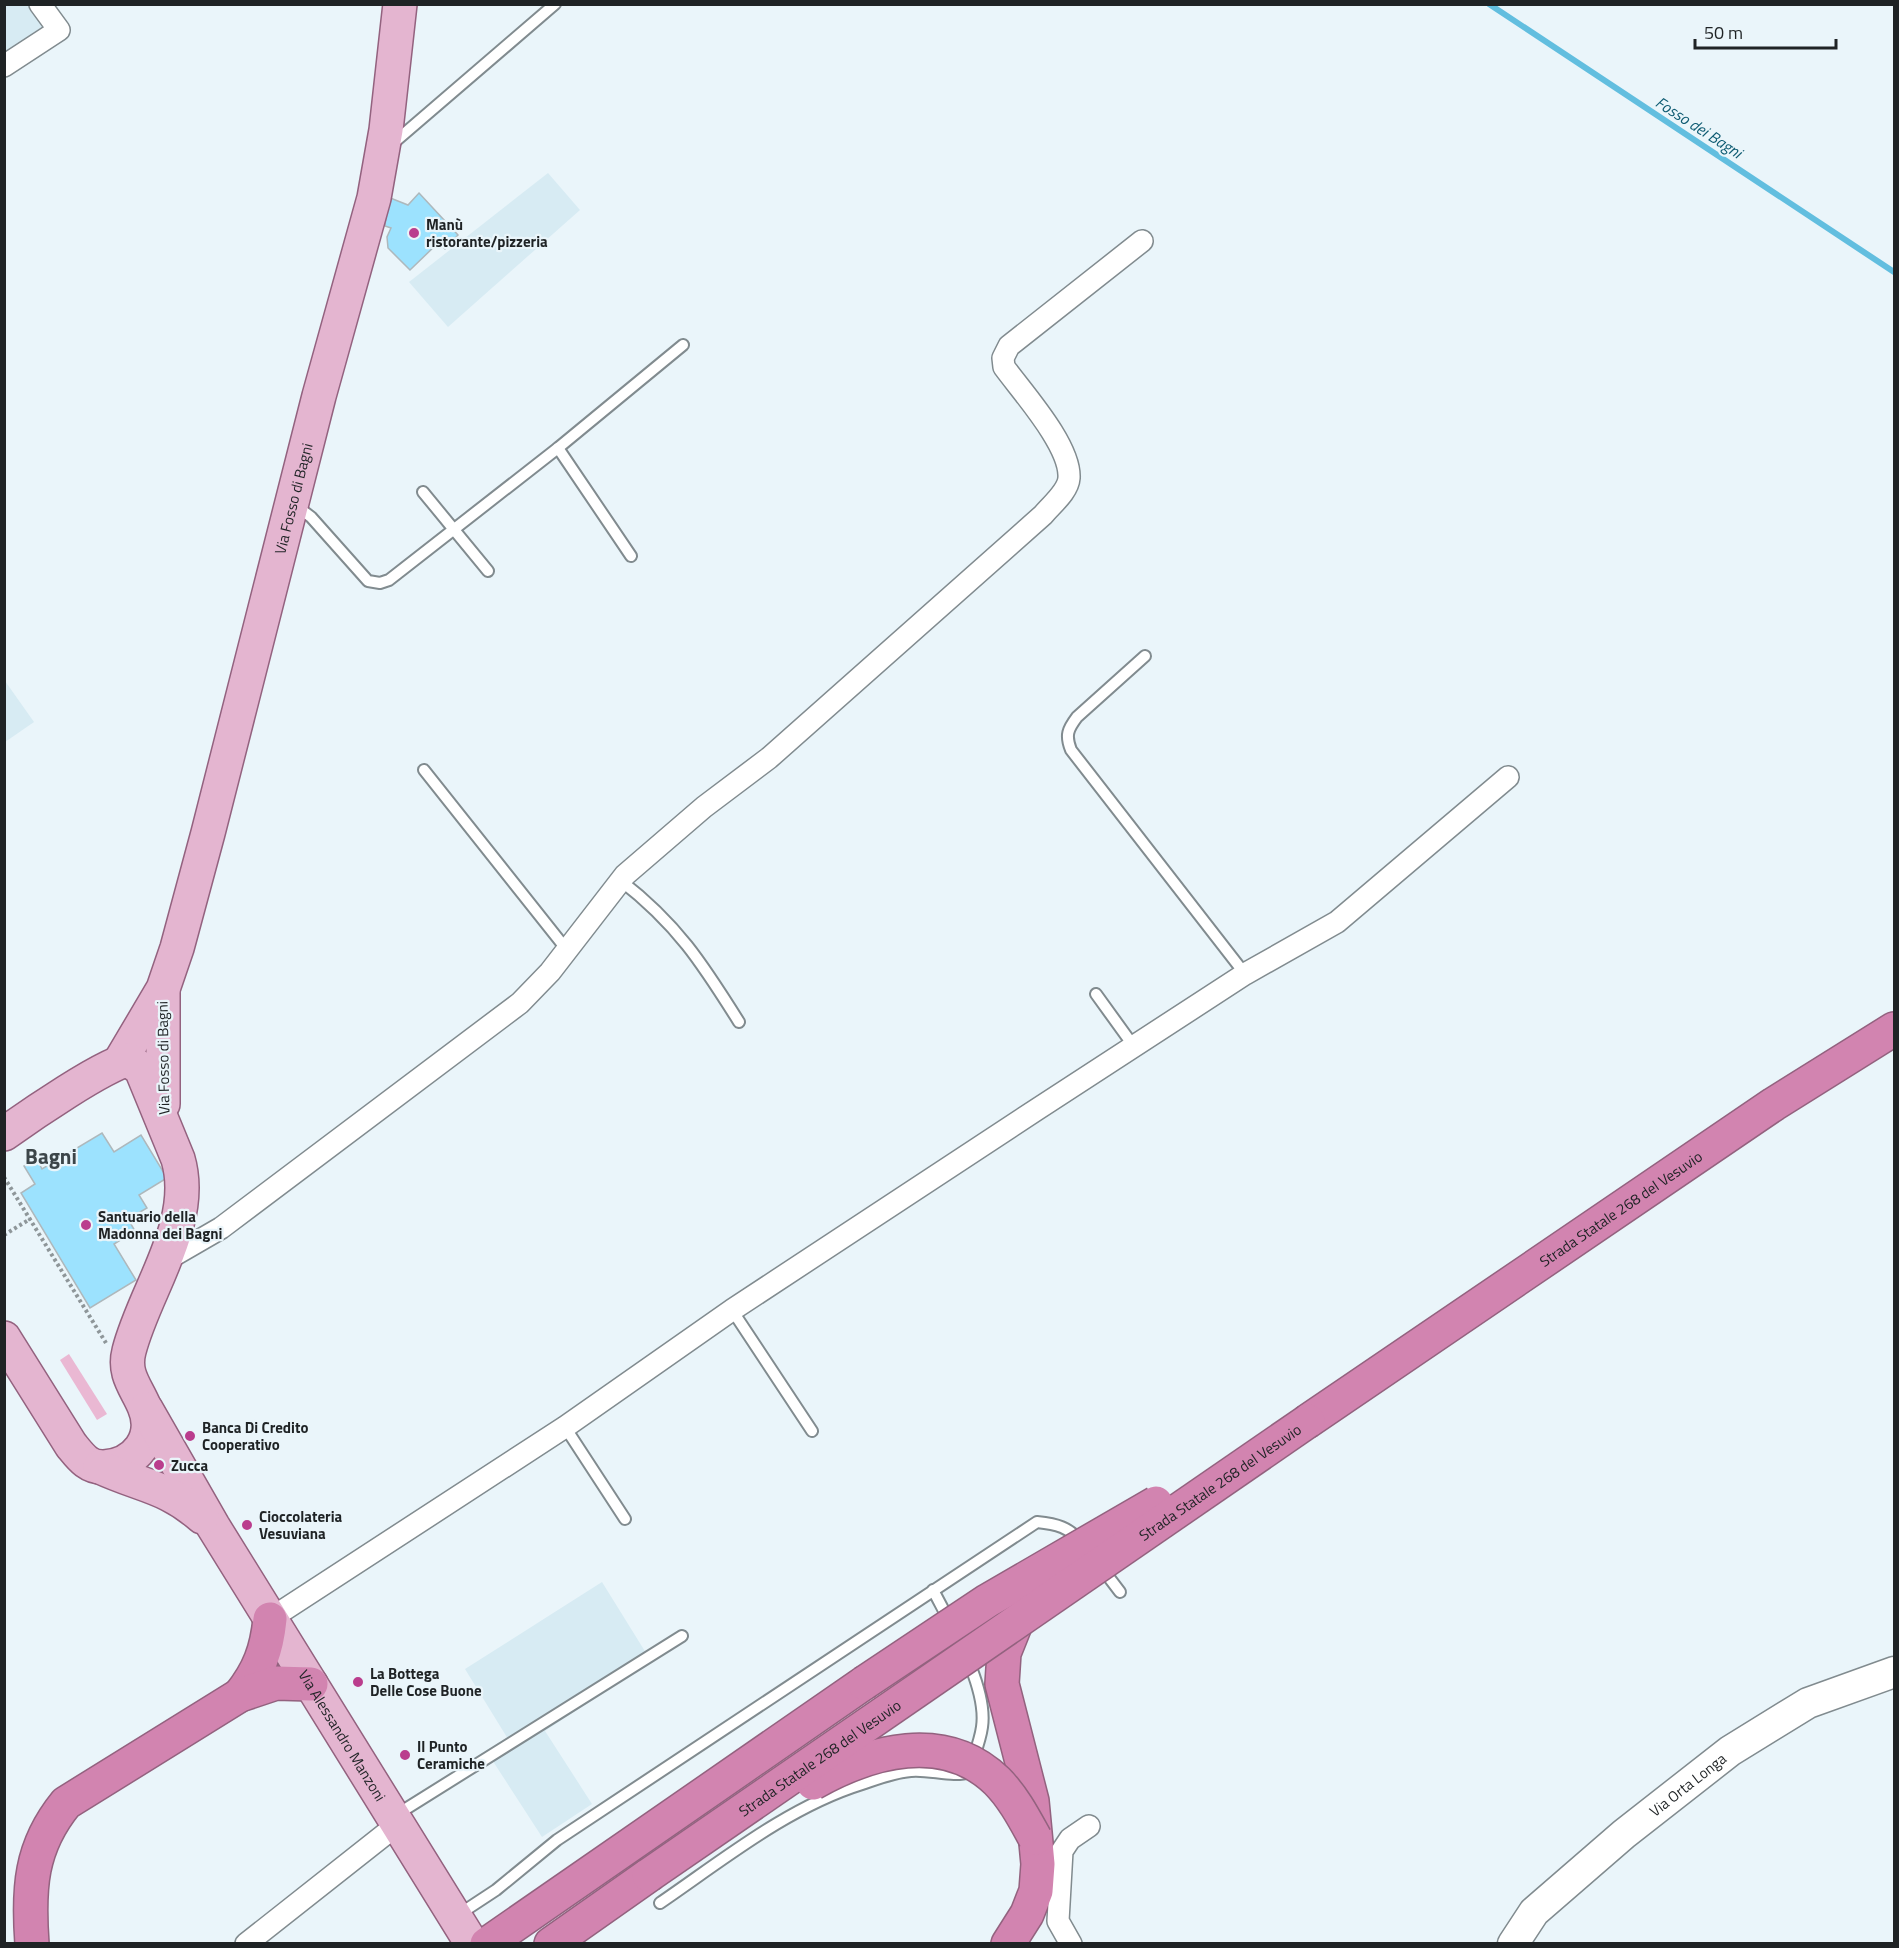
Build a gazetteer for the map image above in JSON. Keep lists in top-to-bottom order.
{
  "streets": {
    "highway": ["Strada Statale 268 del Vesuvio"],
    "main road": ["Via Fosso di Bagni", "Via Alessandro Manzoni"],
    "street": ["Via Orta Longa"]
  },
  "crossings": [
    ["Via Fosso di Bagni", "Via Alessandro Manzoni"]
  ],
  "districts": ["Bagni"],
  "water": ["Fosso dei Bagni"],
  "places": [
    "Manù ristorante/pizzeria",
    "Santuario della Madonna dei Bagni",
    "Banca Di Credito Cooperativo",
    "Zucca",
    "Cioccolateria Vesuviana",
    "La Bottega Delle Cose Buone",
    "Il Punto Ceramiche"
  ],
  "scale_bar": "50 m"
}
